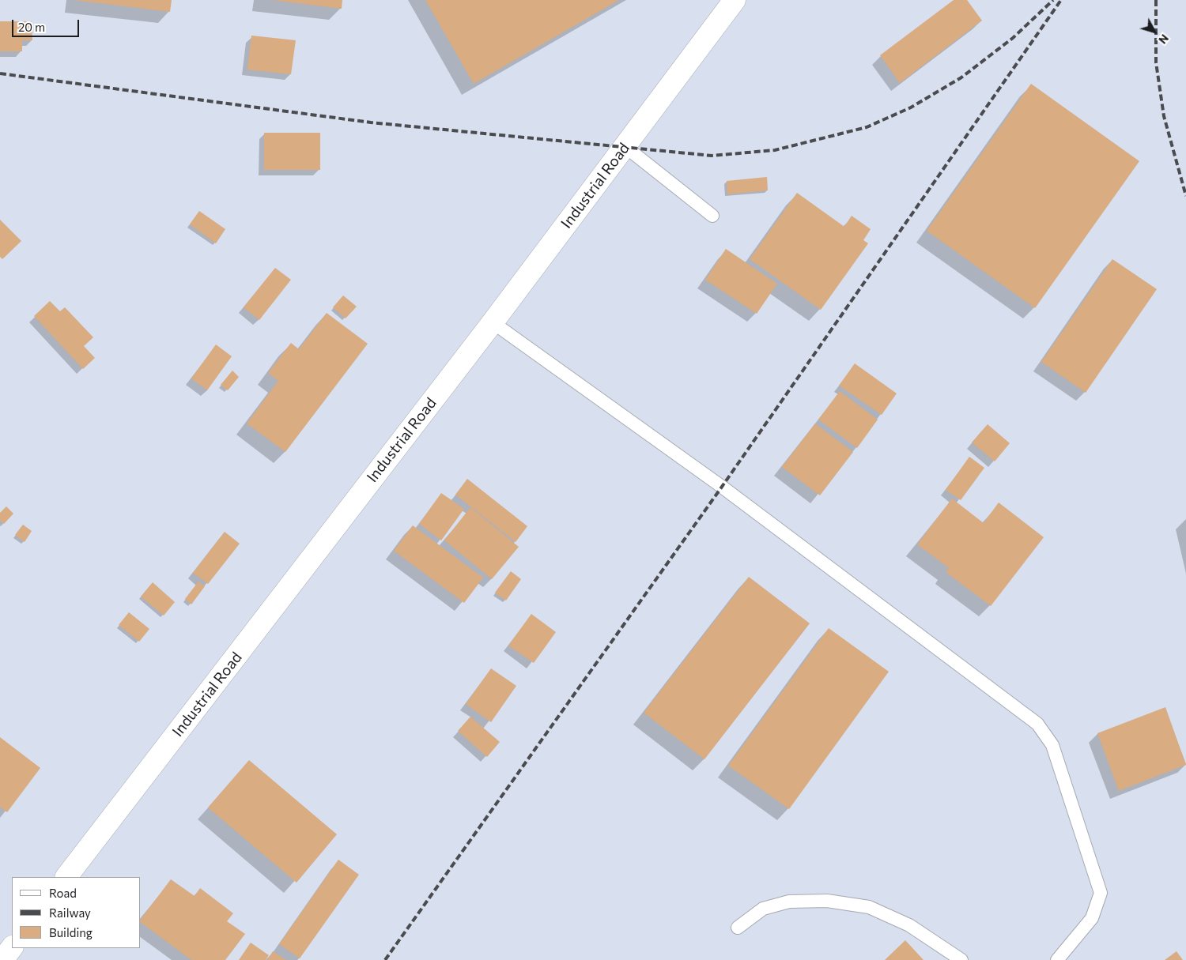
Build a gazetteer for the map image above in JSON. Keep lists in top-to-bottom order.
{
  "streets": {
    "street": ["Industrial Road"]
  },
  "legend": ["Road", "Railway", "Building"],
  "scale_bar": "20 m",
  "north": "bottom right"
}
